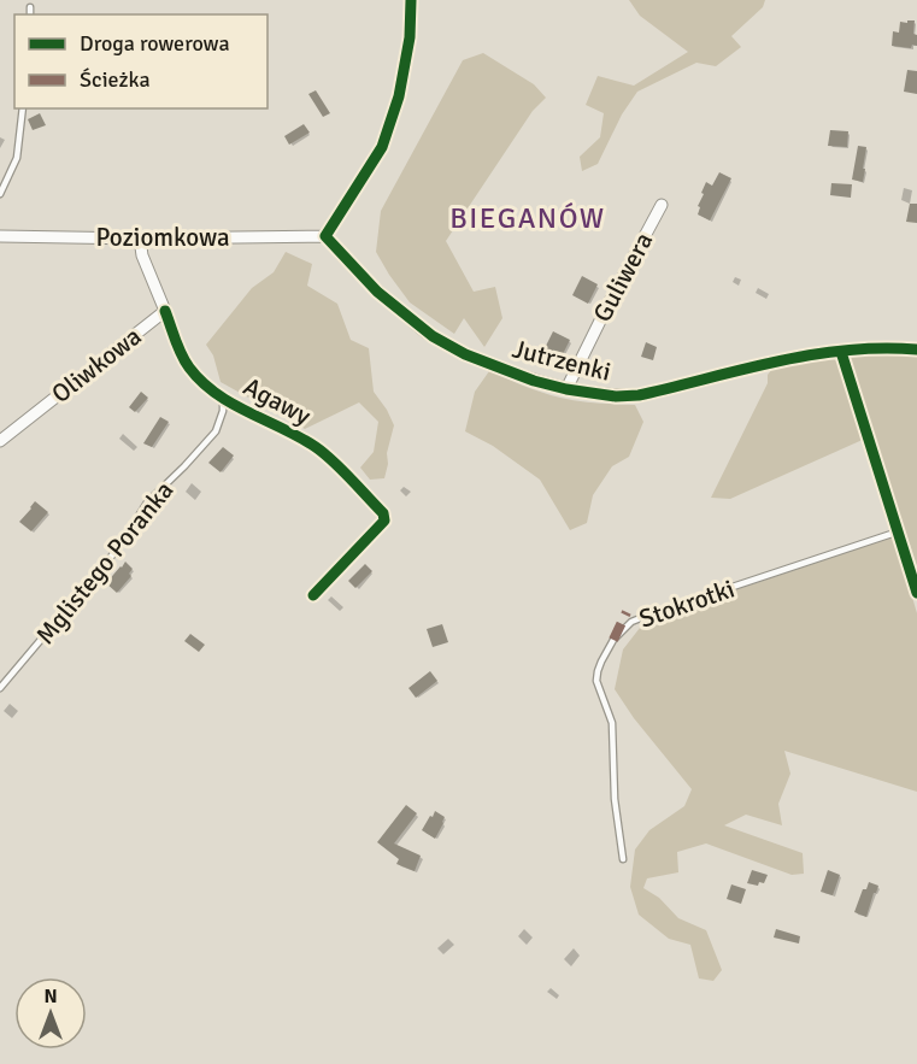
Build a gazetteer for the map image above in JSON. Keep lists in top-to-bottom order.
{
  "streets": {
    "street": [
      "Poziomkowa",
      "Guliwera",
      "Jutrzenki",
      "Oliwkowa",
      "Agawy"
    ],
    "lane": ["Mglistego Poranka", "Stokrotki"]
  },
  "crossings": [
    ["Poziomkowa", "Jutrzenki"],
    ["Poziomkowa", "Oliwkowa"],
    ["Guliwera", "Jutrzenki"],
    ["Oliwkowa", "Agawy"],
    ["Agawy", "Mglistego Poranka"]
  ],
  "districts": ["BIEGANÓW"],
  "legend": ["Droga rowerowa", "Ścieżka"],
  "north": "top"
}
